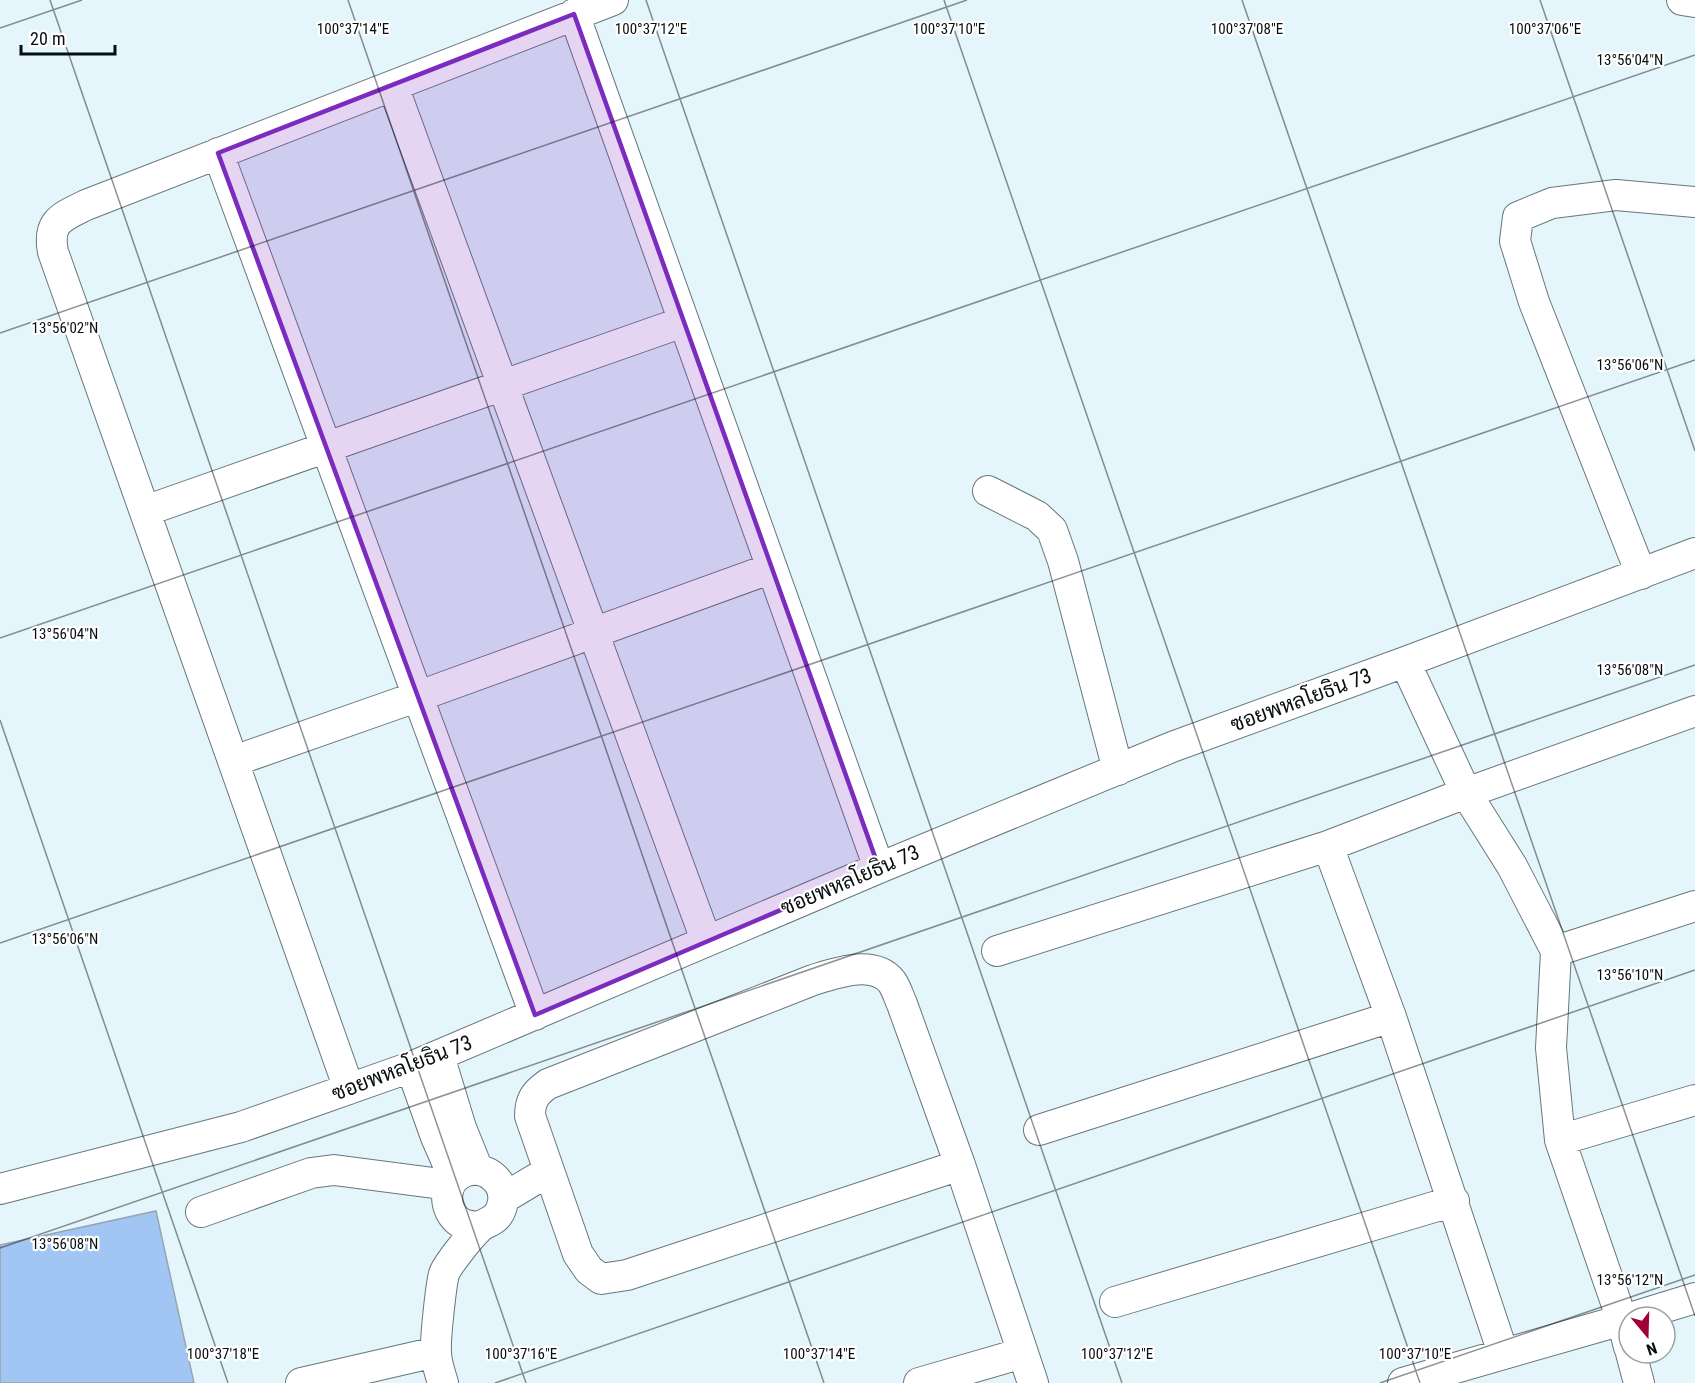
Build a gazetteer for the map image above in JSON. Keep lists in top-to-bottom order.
{
  "streets": {
    "street": ["ซอยพหลโยธิน 73"]
  },
  "scale_bar": "20 m",
  "north": "bottom",
  "coordinates": [
    "100°37'14\"E",
    "100°37'12\"E",
    "100°37'10\"E",
    "100°37'08\"E",
    "100°37'06\"E",
    "13°56'04\"N",
    "13°56'02\"N",
    "13°56'06\"N",
    "13°56'08\"N",
    "13°56'10\"N",
    "13°56'12\"N",
    "100°37'18\"E",
    "100°37'16\"E"
  ]
}
